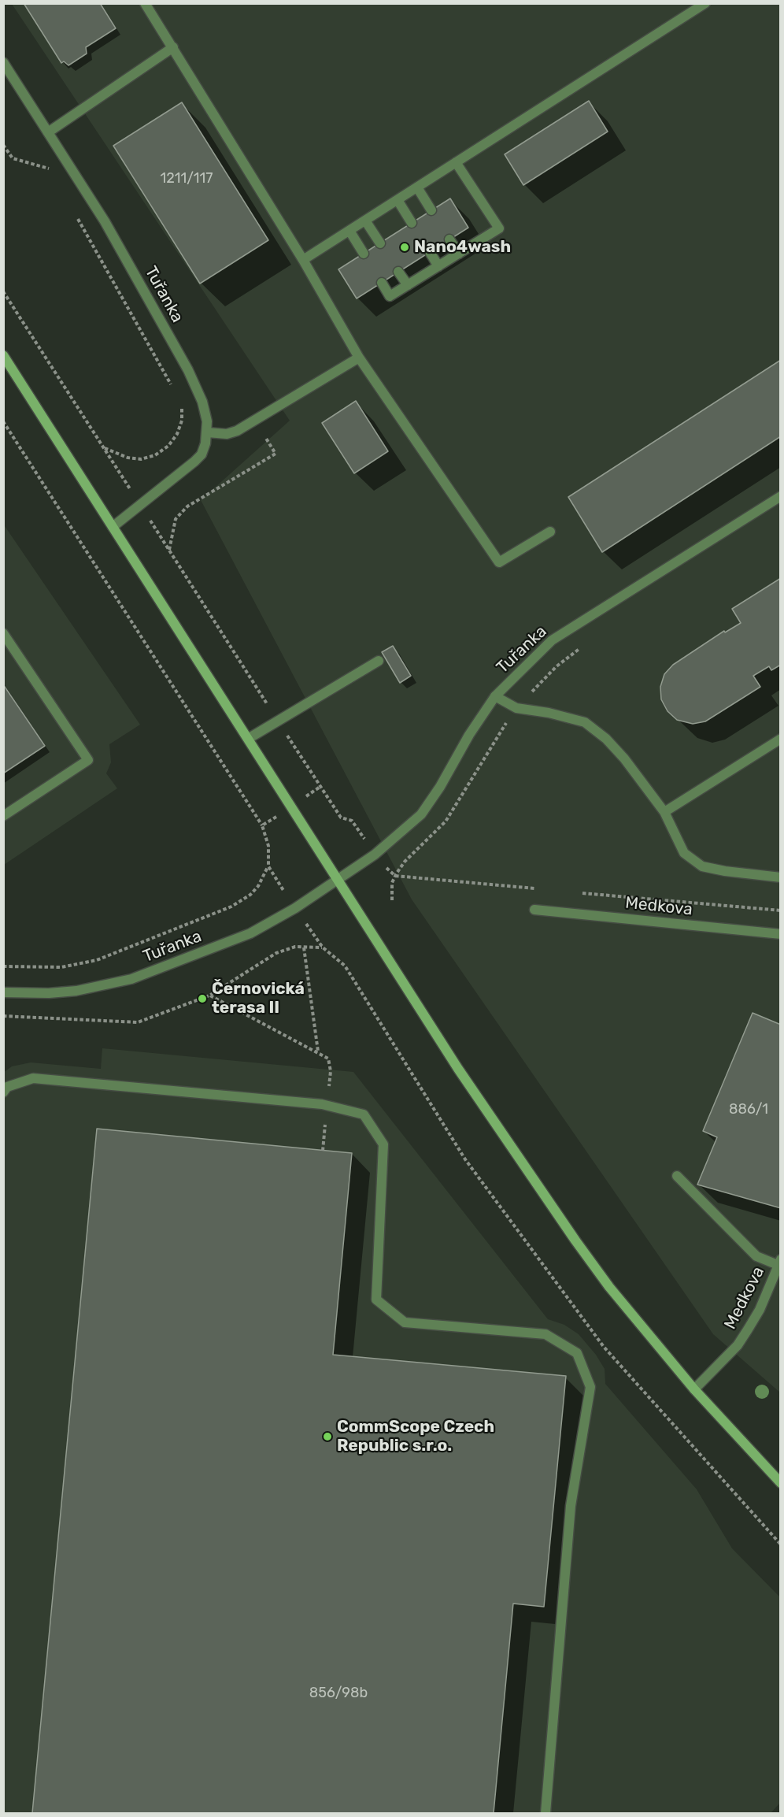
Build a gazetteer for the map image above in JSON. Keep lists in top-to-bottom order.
{
  "streets": {
    "street": ["Tuřanka", "Medkova"]
  },
  "places": ["Nano4wash", "Černovická terasa II", "CommScope Czech Republic s.r.o."],
  "house_numbers": ["1211/117", "886/1", "856/98b"]
}
